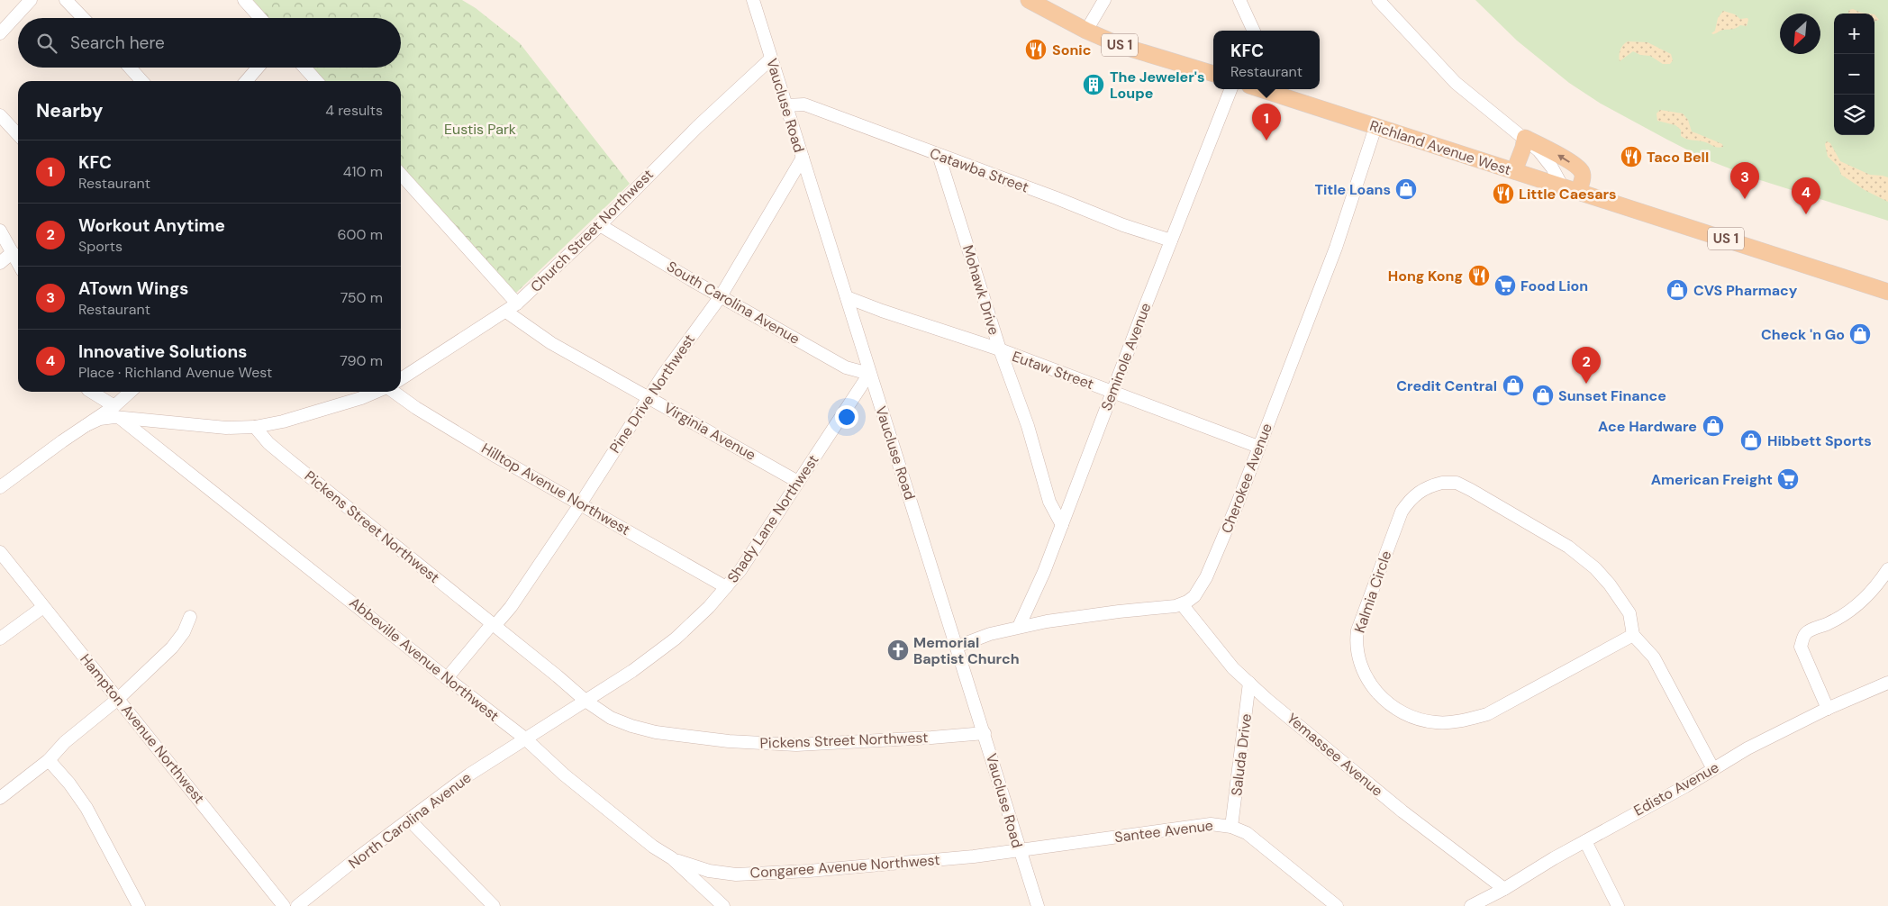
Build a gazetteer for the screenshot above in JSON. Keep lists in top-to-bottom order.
{
  "streets": {
    "main road": ["US 1", "Richland Avenue West"],
    "street": [
      "Vaucluse Road",
      "Catawba Street",
      "Church Street Northwest",
      "Mohawk Drive",
      "South Carolina Avenue",
      "Seminole Avenue",
      "Eutaw Street",
      "Pine Drive Northwest",
      "Virginia Avenue",
      "Cherokee Avenue",
      "Hilltop Avenue Northwest",
      "Shady Lane Northwest",
      "Pickens Street Northwest",
      "Kalmia Circle",
      "Abbeville Avenue Northwest",
      "Hampton Avenue Northwest",
      "Saluda Drive",
      "Yemassee Avenue",
      "Edisto Avenue",
      "North Carolina Avenue",
      "Santee Avenue",
      "Congaree Avenue Northwest"
    ]
  },
  "crossings": [
    ["Vaucluse Road", "Catawba Street"],
    ["Vaucluse Road", "Church Street Northwest"],
    ["Vaucluse Road", "South Carolina Avenue"],
    ["Vaucluse Road", "Eutaw Street"],
    ["Vaucluse Road", "Pine Drive Northwest"],
    ["Vaucluse Road", "Shady Lane Northwest"],
    ["Vaucluse Road", "Pickens Street Northwest"],
    ["Vaucluse Road", "Santee Avenue"],
    ["Vaucluse Road", "Congaree Avenue Northwest"],
    ["Richland Avenue West", "Cherokee Avenue"],
    ["Catawba Street", "Mohawk Drive"],
    ["Catawba Street", "Seminole Avenue"],
    ["Church Street Northwest", "South Carolina Avenue"],
    ["Church Street Northwest", "Virginia Avenue"],
    ["Mohawk Drive", "Seminole Avenue"],
    ["Mohawk Drive", "Eutaw Street"],
    ["South Carolina Avenue", "Pine Drive Northwest"],
    ["South Carolina Avenue", "Shady Lane Northwest"],
    ["Seminole Avenue", "Eutaw Street"],
    ["Eutaw Street", "Cherokee Avenue"],
    ["Pine Drive Northwest", "Virginia Avenue"],
    ["Pine Drive Northwest", "Hilltop Avenue Northwest"],
    ["Pine Drive Northwest", "Pickens Street Northwest"],
    ["Pine Drive Northwest", "Abbeville Avenue Northwest"],
    ["Virginia Avenue", "Shady Lane Northwest"],
    ["Cherokee Avenue", "Yemassee Avenue"],
    ["Hilltop Avenue Northwest", "Shady Lane Northwest"],
    ["Shady Lane Northwest", "Pickens Street Northwest"],
    ["Shady Lane Northwest", "Abbeville Avenue Northwest"],
    ["Shady Lane Northwest", "North Carolina Avenue"],
    ["Abbeville Avenue Northwest", "North Carolina Avenue"],
    ["Abbeville Avenue Northwest", "Congaree Avenue Northwest"],
    ["Saluda Drive", "Yemassee Avenue"],
    ["Saluda Drive", "Santee Avenue"],
    ["Yemassee Avenue", "Edisto Avenue"],
    ["Santee Avenue", "Congaree Avenue Northwest"]
  ],
  "parks": ["Eustis Park"],
  "places": {
    "restaurant": [
      "Sonic",
      "Taco Bell",
      "Little Caesars",
      "Hong Kong"
    ],
    "building": ["The Jeweler's Loupe"],
    "shop": [
      "Title Loans",
      "CVS Pharmacy",
      "Check 'n Go",
      "Credit Central",
      "Sunset Finance",
      "Ace Hardware",
      "Hibbett Sports"
    ],
    "supermarket": ["Food Lion", "American Freight"],
    "church": ["Memorial Baptist Church"]
  },
  "north": "bottom left",
  "page": {
    "map_buttons": ["+", "−"],
    "search": "Search here",
    "popup": ["KFC", "Restaurant"],
    "heading": ["Nearby", "4 results"],
    "pins": [
      "1",
      "3",
      "4",
      "2"
    ],
    "list": [
      {
        "mark": "1",
        "name": "KFC",
        "note": "Restaurant",
        "value": "410 m"
      },
      {
        "mark": "2",
        "name": "Workout Anytime",
        "note": "Sports",
        "value": "600 m"
      },
      {
        "mark": "3",
        "name": "ATown Wings",
        "note": "Restaurant",
        "value": "750 m"
      },
      {
        "mark": "4",
        "name": "Innovative Solutions",
        "note": "Place · Richland Avenue West",
        "value": "790 m"
      }
    ]
  }
}
